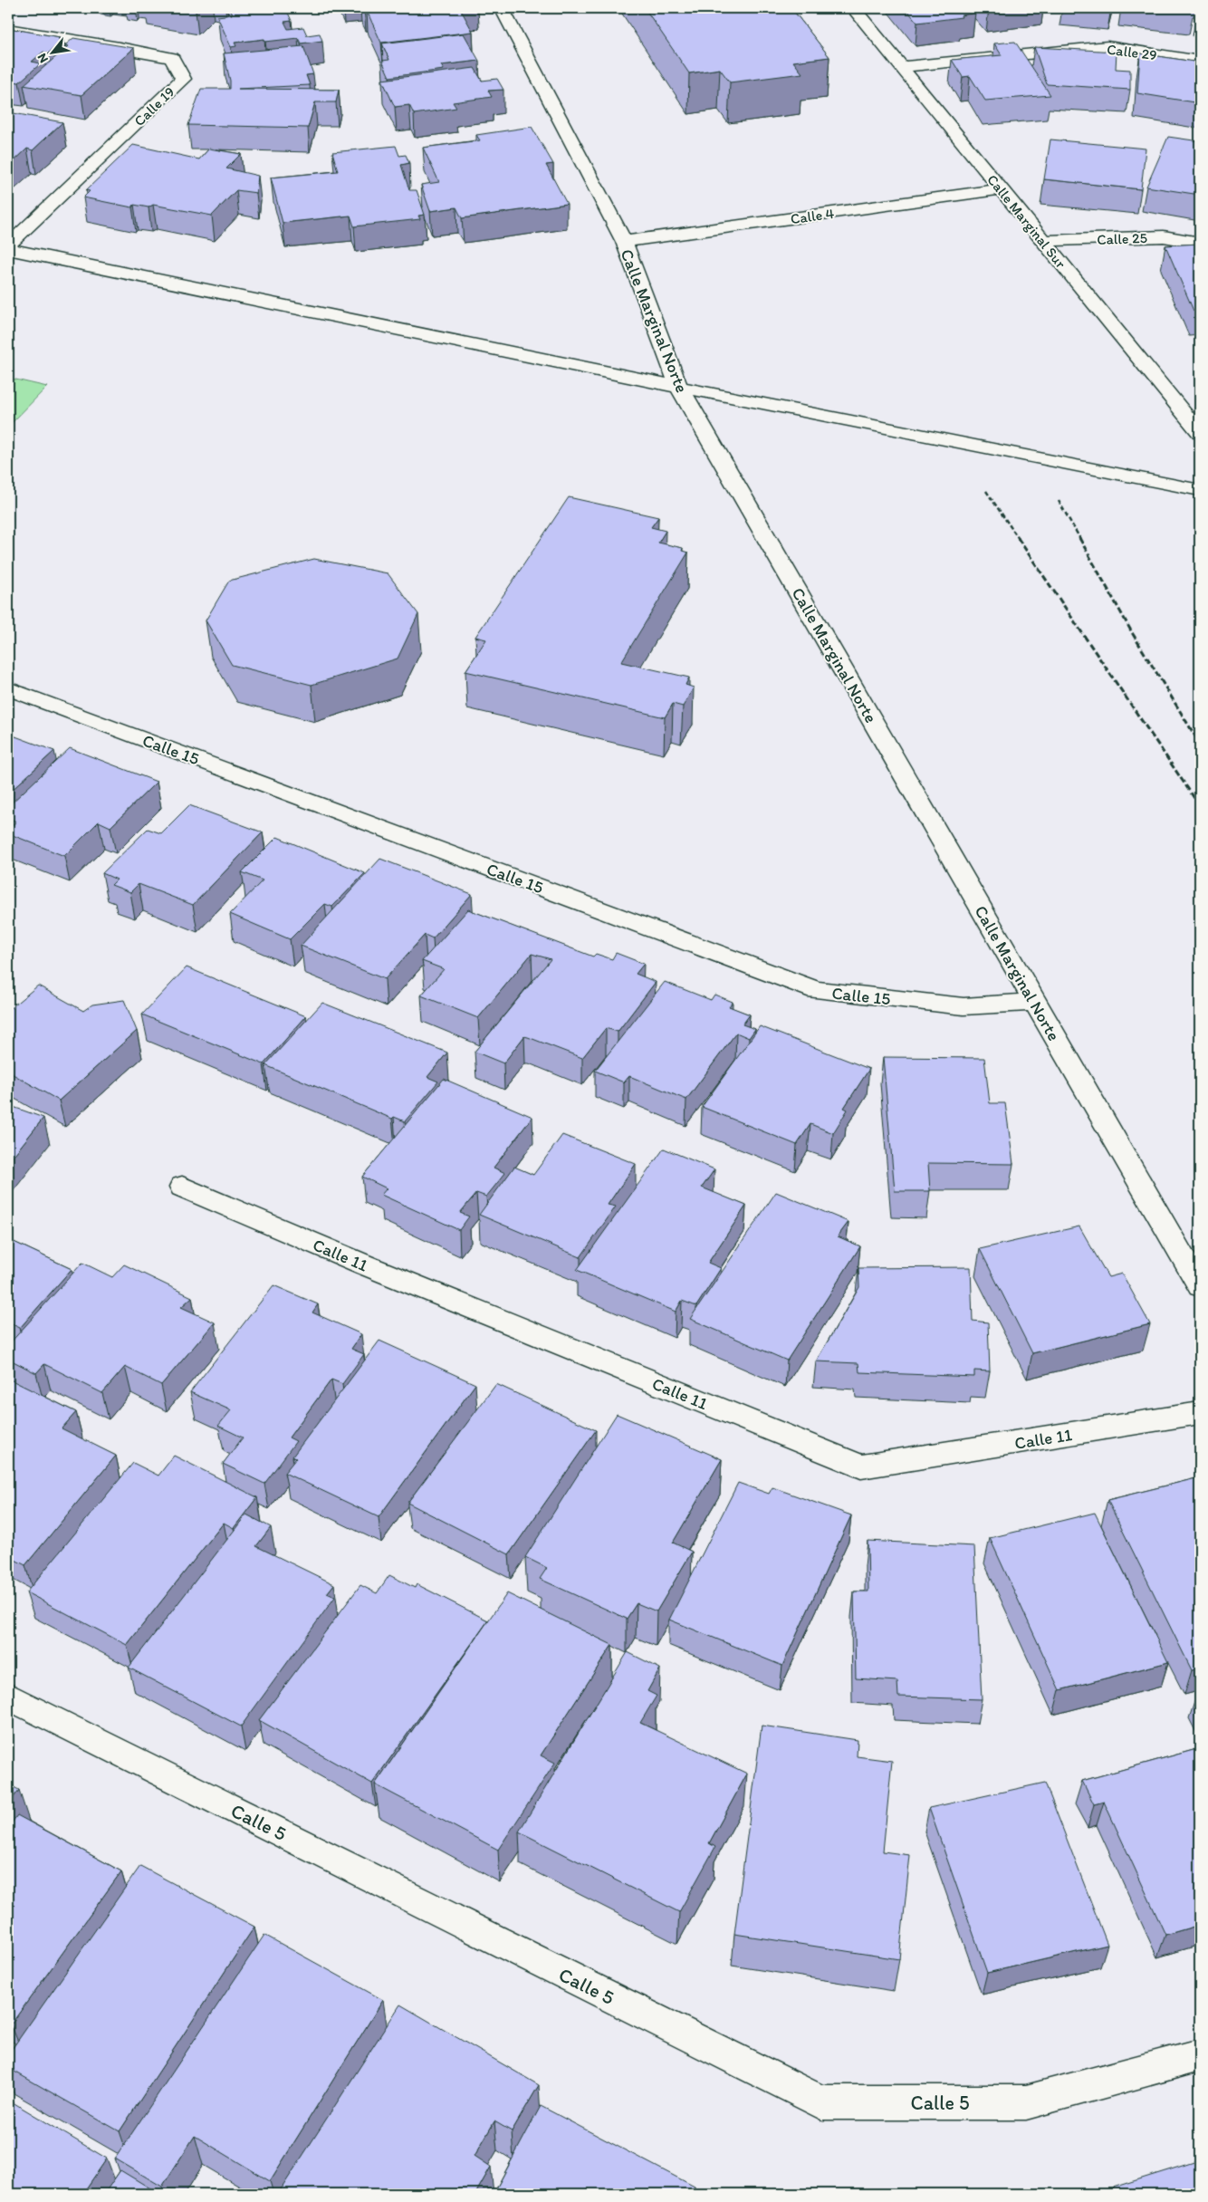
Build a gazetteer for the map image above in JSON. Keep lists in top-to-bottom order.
{
  "streets": {
    "street": [
      "Calle 29",
      "Calle 19",
      "Calle 4",
      "Calle Marginal Sur",
      "Calle 25",
      "Calle Marginal Norte",
      "Calle 15",
      "Calle 11",
      "Calle 5"
    ]
  },
  "crossings": [
    ["Calle 29", "Calle Marginal Sur"],
    ["Calle 4", "Calle Marginal Sur"],
    ["Calle 4", "Calle Marginal Norte"],
    ["Calle Marginal Sur", "Calle 25"],
    ["Calle Marginal Norte", "Calle 15"]
  ],
  "north": "bottom left"
}
